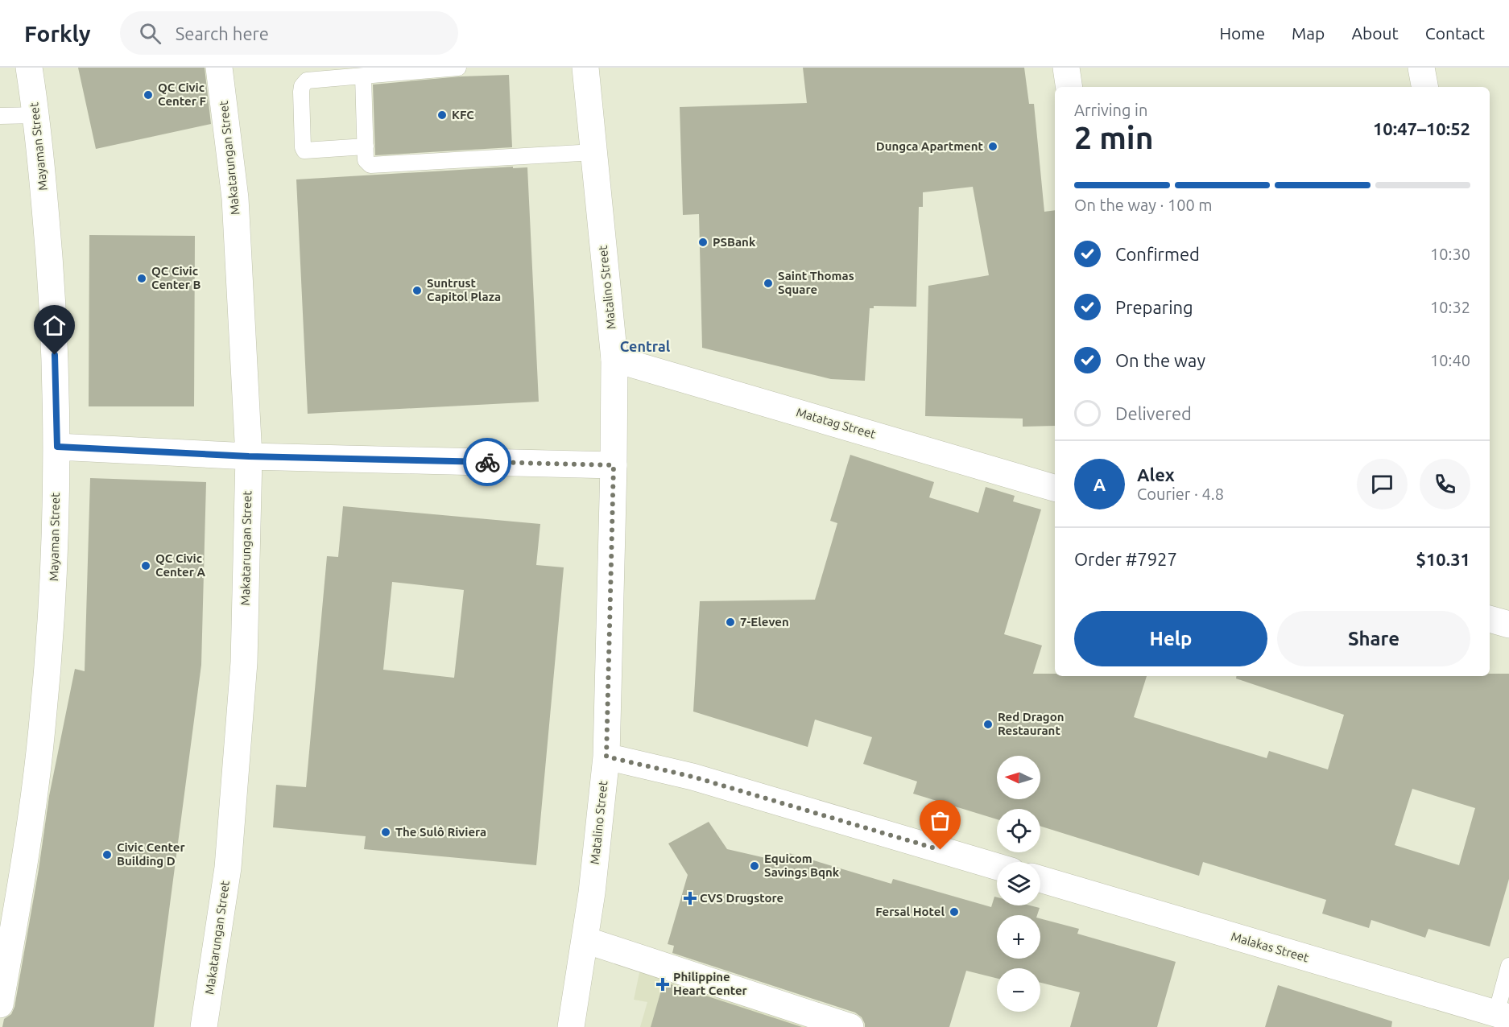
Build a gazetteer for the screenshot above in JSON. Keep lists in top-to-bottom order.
{
  "streets": {
    "street": [
      "Mayaman Street",
      "Makatarungan Street",
      "Matalino Street",
      "Matatag Street",
      "Malakas Street"
    ]
  },
  "crossings": [
    ["Matalino Street", "Matatag Street"]
  ],
  "districts": ["Central"],
  "places": {
    "other": [
      "QC Civic Center F",
      "KFC",
      "Dungca Apartment",
      "PSBank",
      "QC Civic Center B",
      "Saint Thomas Square",
      "Suntrust Capitol Plaza",
      "QC Civic Center A",
      "7-Eleven",
      "Red Dragon Restaurant",
      "The Sulô Riviera",
      "Civic Center Building D",
      "Equicom Savings Bqnk",
      "Fersal Hotel"
    ],
    "health": ["CVS Drugstore", "Philippine Heart Center"]
  },
  "north": "left",
  "page": {
    "header": "Forkly",
    "search": "Search here",
    "nav": [
      "Home",
      "Map",
      "About",
      "Contact"
    ],
    "heading": ["2 min", "Arriving in", "10:47–10:52"],
    "panel": [
      "Alex",
      "Courier · 4.8",
      "Order #7927",
      "$10.31"
    ],
    "bar": "On the way · 100 m",
    "list": [
      ["Confirmed", "10:30"],
      ["Preparing", "10:32"],
      ["On the way", "10:40"],
      "Delivered"
    ],
    "round": "A",
    "buttons": ["Help", "Share"],
    "map_buttons": ["+", "−"]
  }
}
